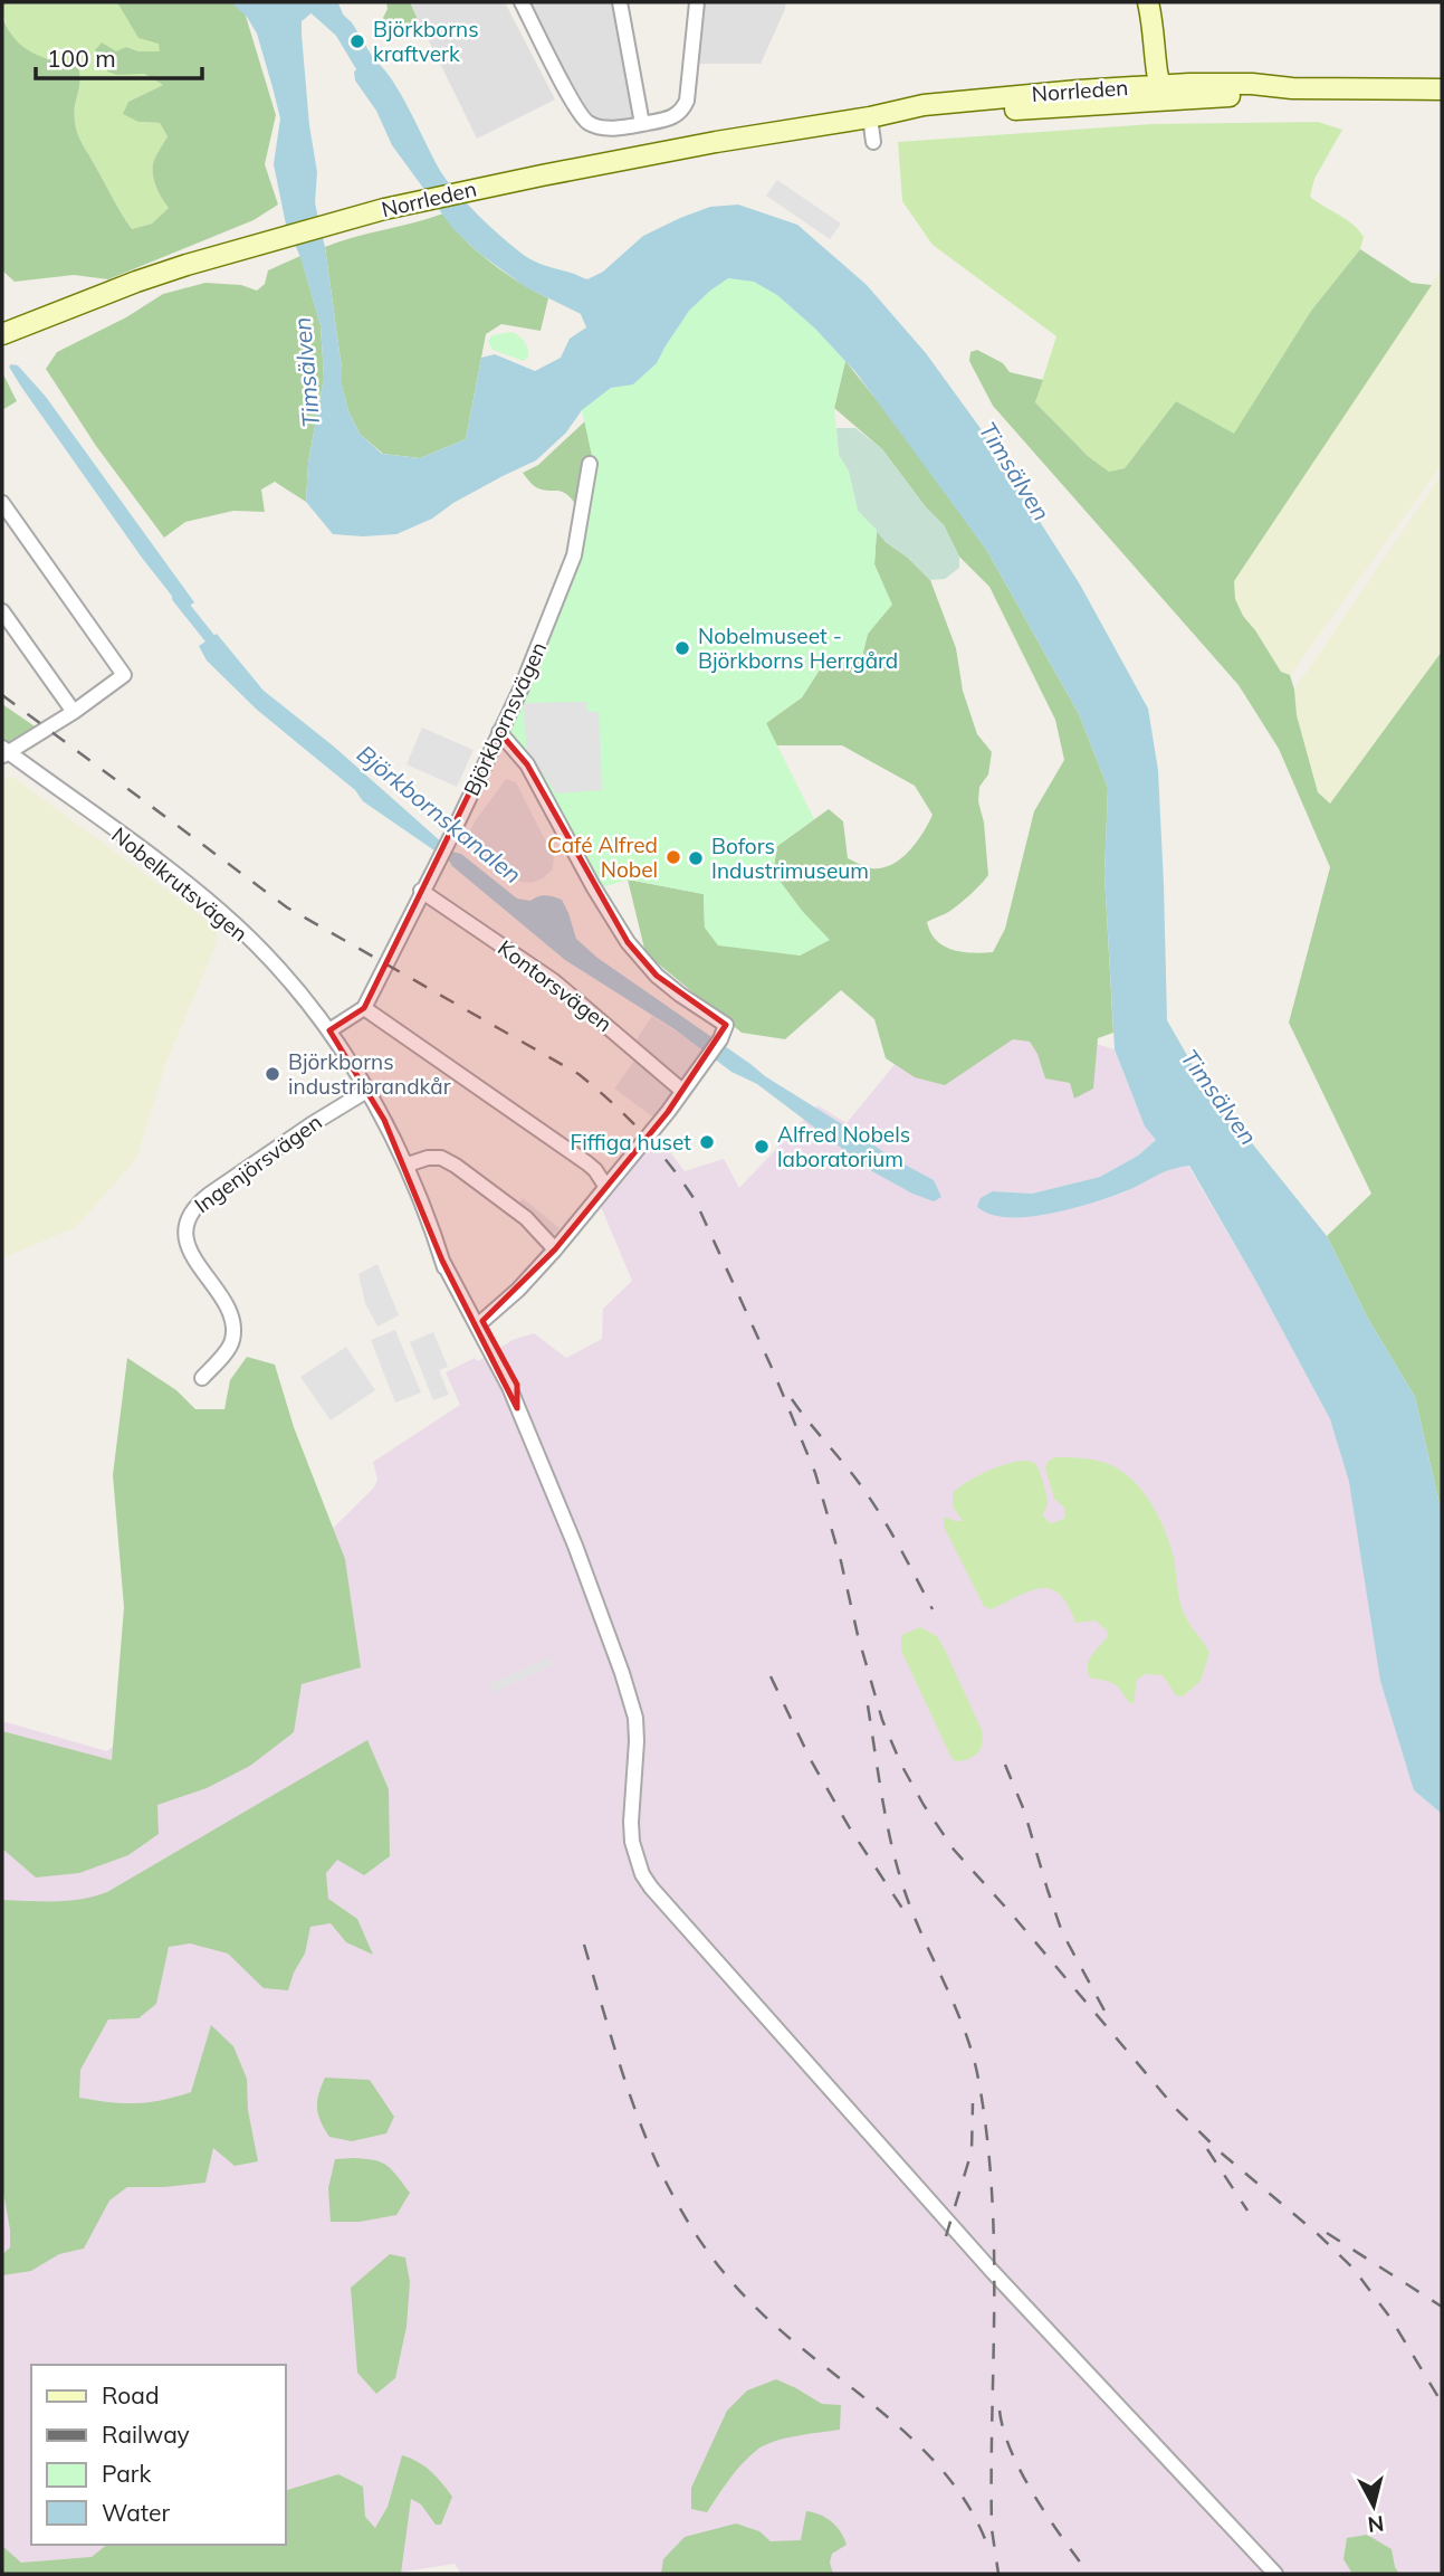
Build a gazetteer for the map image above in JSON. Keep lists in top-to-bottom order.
{
  "streets": {
    "street": [
      "Norrleden",
      "Björkbornsvägen",
      "Nobelkrutsvägen",
      "Kontorsvägen",
      "Ingenjörsvägen"
    ]
  },
  "crossings": [
    ["Björkbornsvägen", "Kontorsvägen"],
    ["Nobelkrutsvägen", "Ingenjörsvägen"]
  ],
  "water": ["Timsälven", "Björkbornskanalen"],
  "places": [
    "Björkborns kraftverk",
    "Nobelmuseet - Björkborns Herrgård",
    "Café Alfred Nobel",
    "Bofors Industrimuseum",
    "Björkborns industribrandkår",
    "Fiffiga huset",
    "Alfred Nobels laboratorium"
  ],
  "legend": [
    "Road",
    "Railway",
    "Park",
    "Water"
  ],
  "scale_bar": "100 m",
  "north": "bottom"
}
